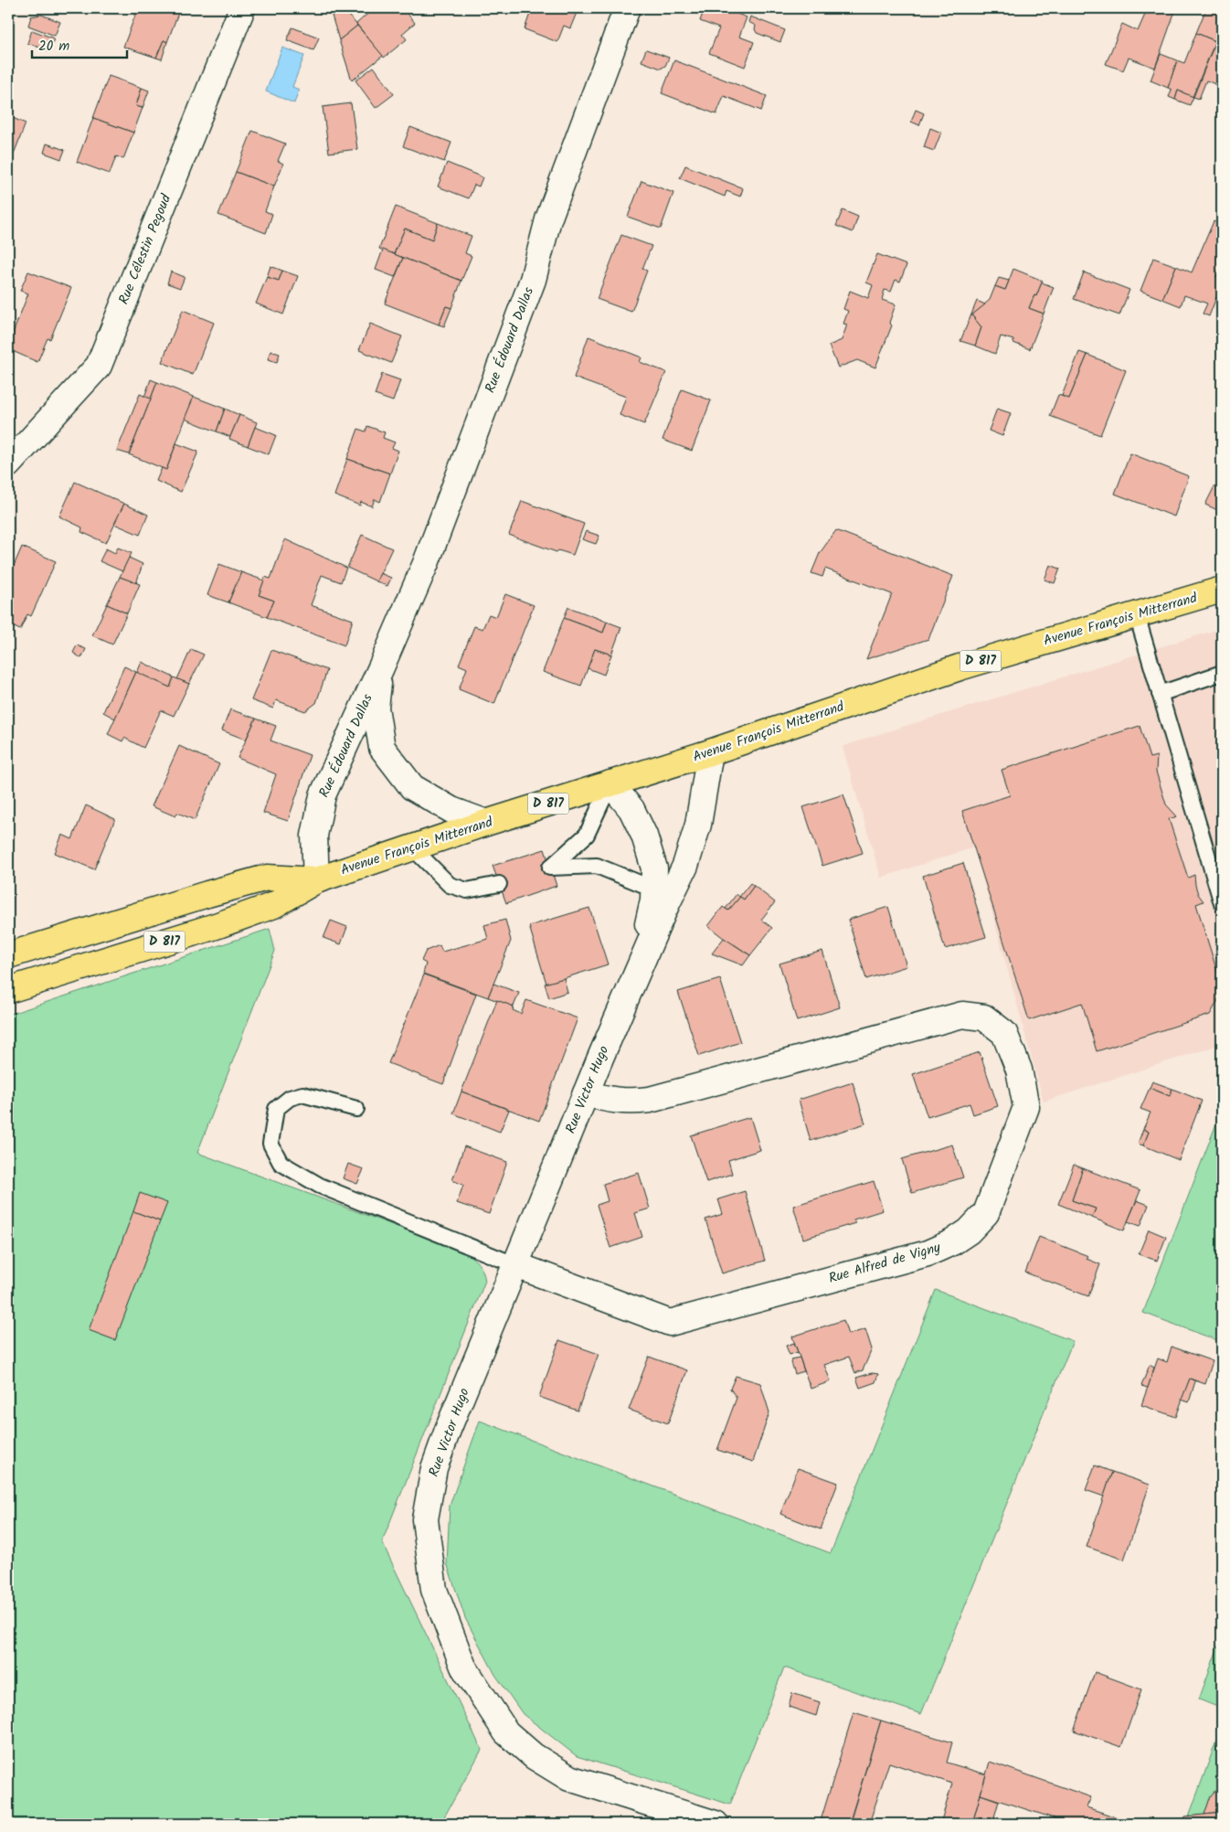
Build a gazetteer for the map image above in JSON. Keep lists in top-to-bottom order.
{
  "streets": {
    "main road": ["Avenue François Mitterrand", "D 817"],
    "street": [
      "Rue Célestin Pegoud",
      "Rue Édouard Dallas",
      "Rue Victor Hugo",
      "Rue Alfred de Vigny"
    ]
  },
  "crossings": [
    ["Rue Édouard Dallas", "Avenue François Mitterrand"],
    ["Avenue François Mitterrand", "Rue Victor Hugo"],
    ["Rue Victor Hugo", "Rue Alfred de Vigny"]
  ],
  "scale_bar": "20 m"
}
